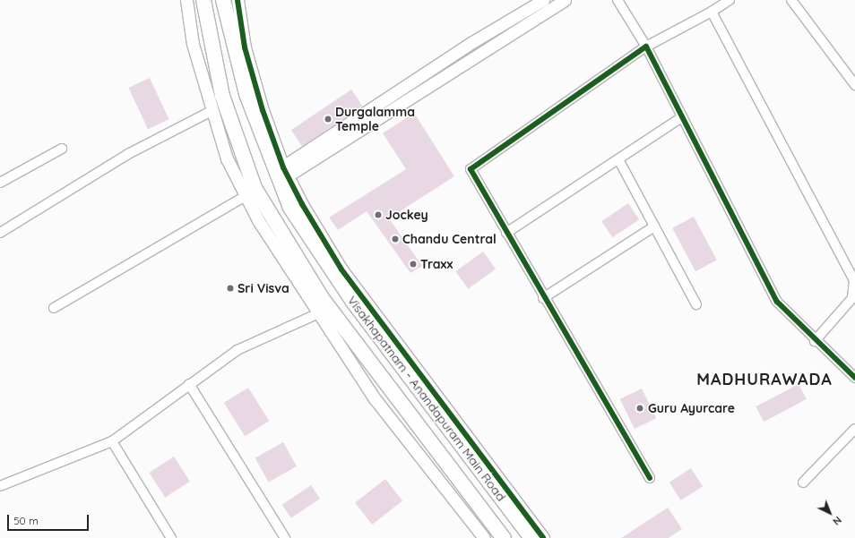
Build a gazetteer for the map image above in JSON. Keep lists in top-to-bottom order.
{
  "streets": {
    "main road": ["Visakhapatnam - Anandapuram Main Road"]
  },
  "districts": ["MADHURAWADA"],
  "places": [
    "Durgalamma Temple",
    "Jockey",
    "Chandu Central",
    "Traxx",
    "Sri Visva",
    "Guru Ayurcare"
  ],
  "scale_bar": "50 m",
  "north": "bottom right"
}
